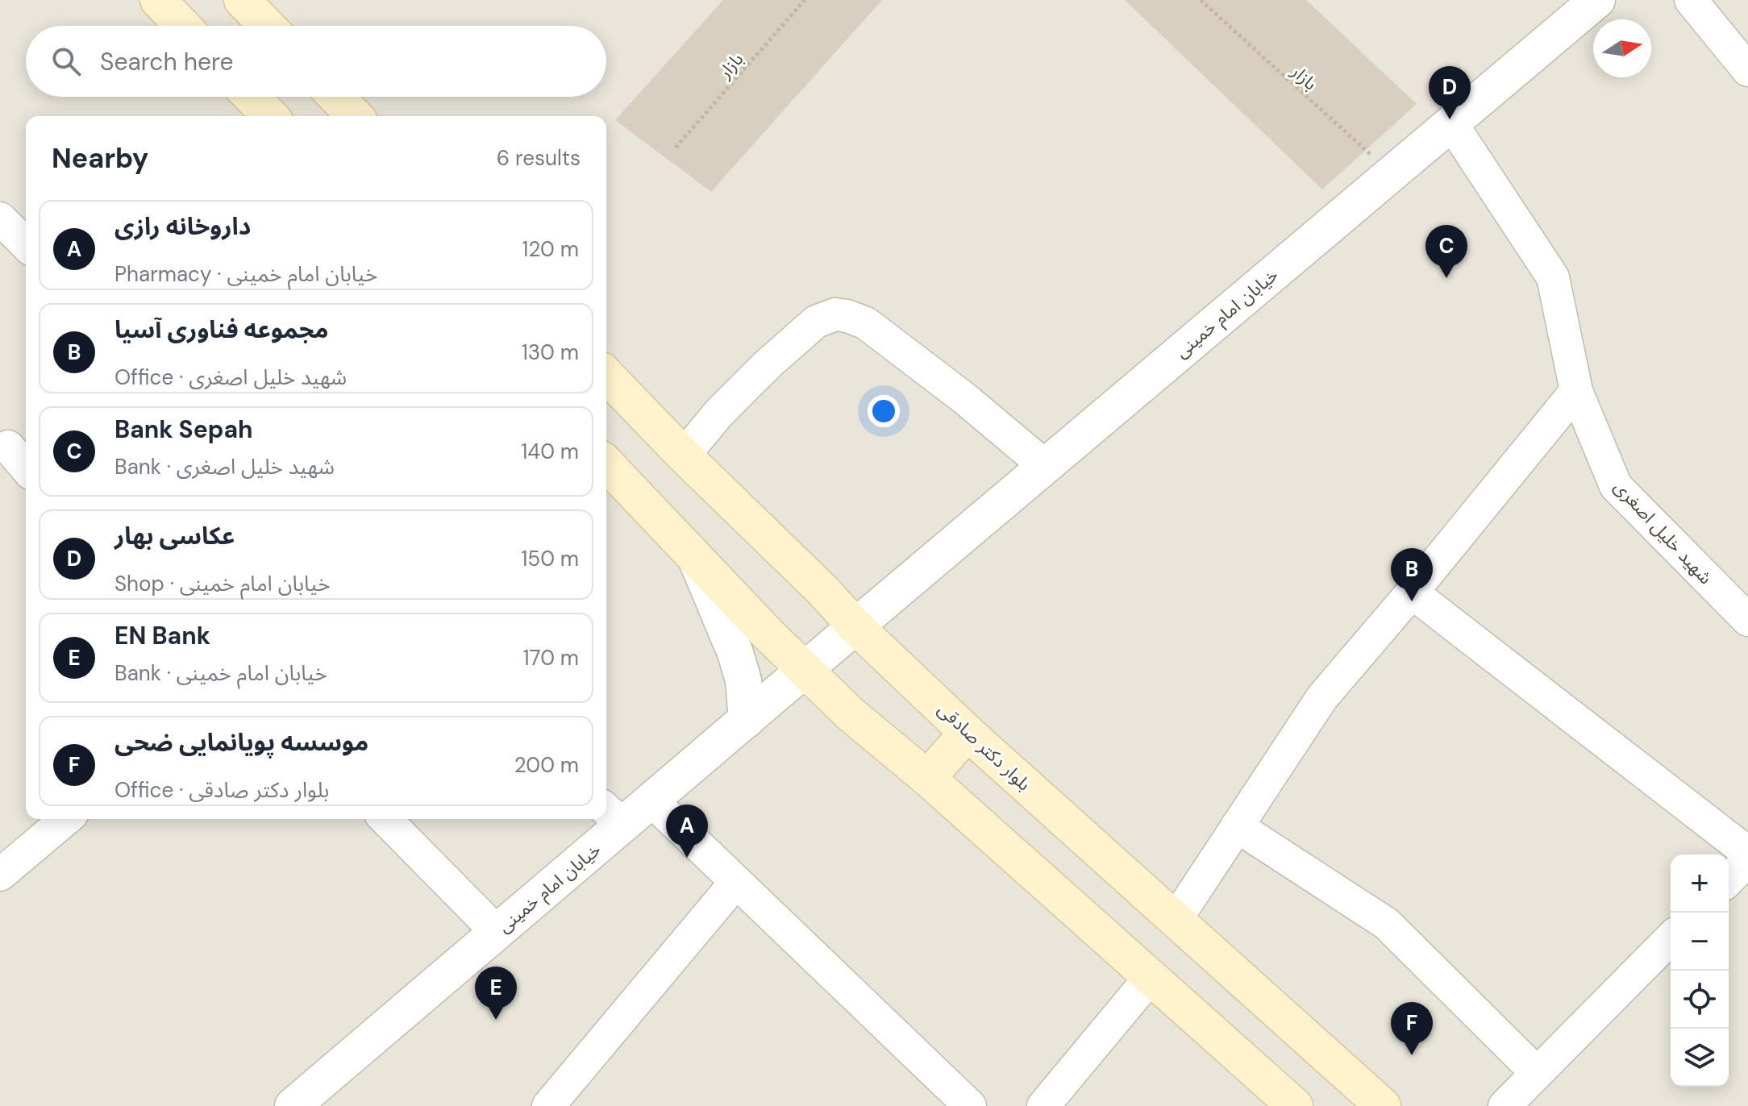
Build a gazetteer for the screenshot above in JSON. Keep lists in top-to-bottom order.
{
  "streets": {
    "main road": ["بلوار دکتر صادقی"],
    "street": ["خیابان امام خمینی", "شهید خلیل اصغری"],
    "path": ["بازار"]
  },
  "crossings": [
    ["بازار", "خیابان امام خمینی"],
    ["خیابان امام خمینی", "شهید خلیل اصغری"],
    ["خیابان امام خمینی", "بلوار دکتر صادقی"]
  ],
  "north": "right",
  "page": {
    "search": "Search here",
    "pins": [
      "D",
      "C",
      "B",
      "A",
      "E",
      "F"
    ],
    "heading": ["Nearby", "6 results"],
    "list": [
      {
        "mark": "A",
        "name": "داروخانه رازی",
        "note": "Pharmacy · خیابان امام خمینی",
        "value": "120 m"
      },
      {
        "mark": "B",
        "name": "مجموعه فناوری آسیا",
        "note": "Office · شهید خلیل اصغری",
        "value": "130 m"
      },
      {
        "mark": "C",
        "name": "Bank Sepah",
        "note": "Bank · شهید خلیل اصغری",
        "value": "140 m"
      },
      {
        "mark": "D",
        "name": "عکاسی بهار",
        "note": "Shop · خیابان امام خمینی",
        "value": "150 m"
      },
      {
        "mark": "E",
        "name": "EN Bank",
        "note": "Bank · خیابان امام خمینی",
        "value": "170 m"
      },
      {
        "mark": "F",
        "name": "موسسه پویانمایی ضحی",
        "note": "Office · بلوار دکتر صادقی",
        "value": "200 m"
      }
    ],
    "map_buttons": ["+", "−"]
  }
}
